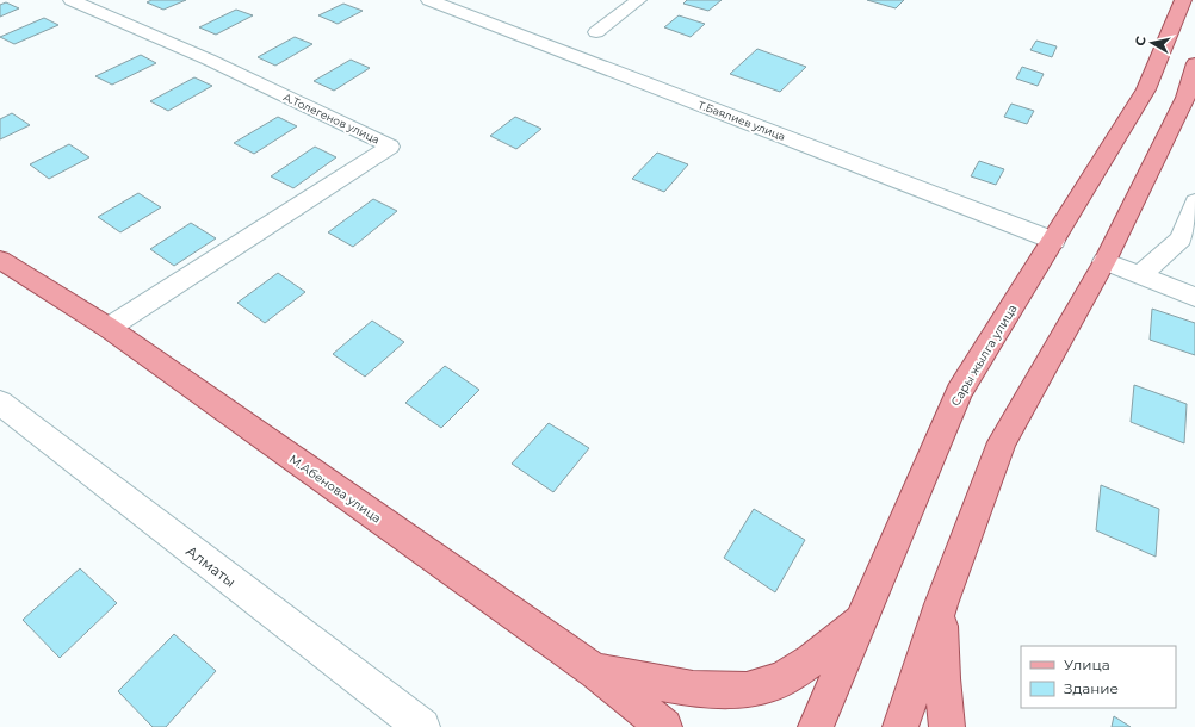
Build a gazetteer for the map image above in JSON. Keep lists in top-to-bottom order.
{
  "streets": {
    "main road": ["Сары жылга улица", "М.Абенова улица"],
    "street": ["А.Толегенов улица", "Т.Баялиев улица", "Алматы"]
  },
  "crossings": [
    ["А.Толегенов улица", "М.Абенова улица"],
    ["Т.Баялиев улица", "Сары жылга улица"]
  ],
  "legend": ["Улица", "Здание"],
  "north": "left"
}
